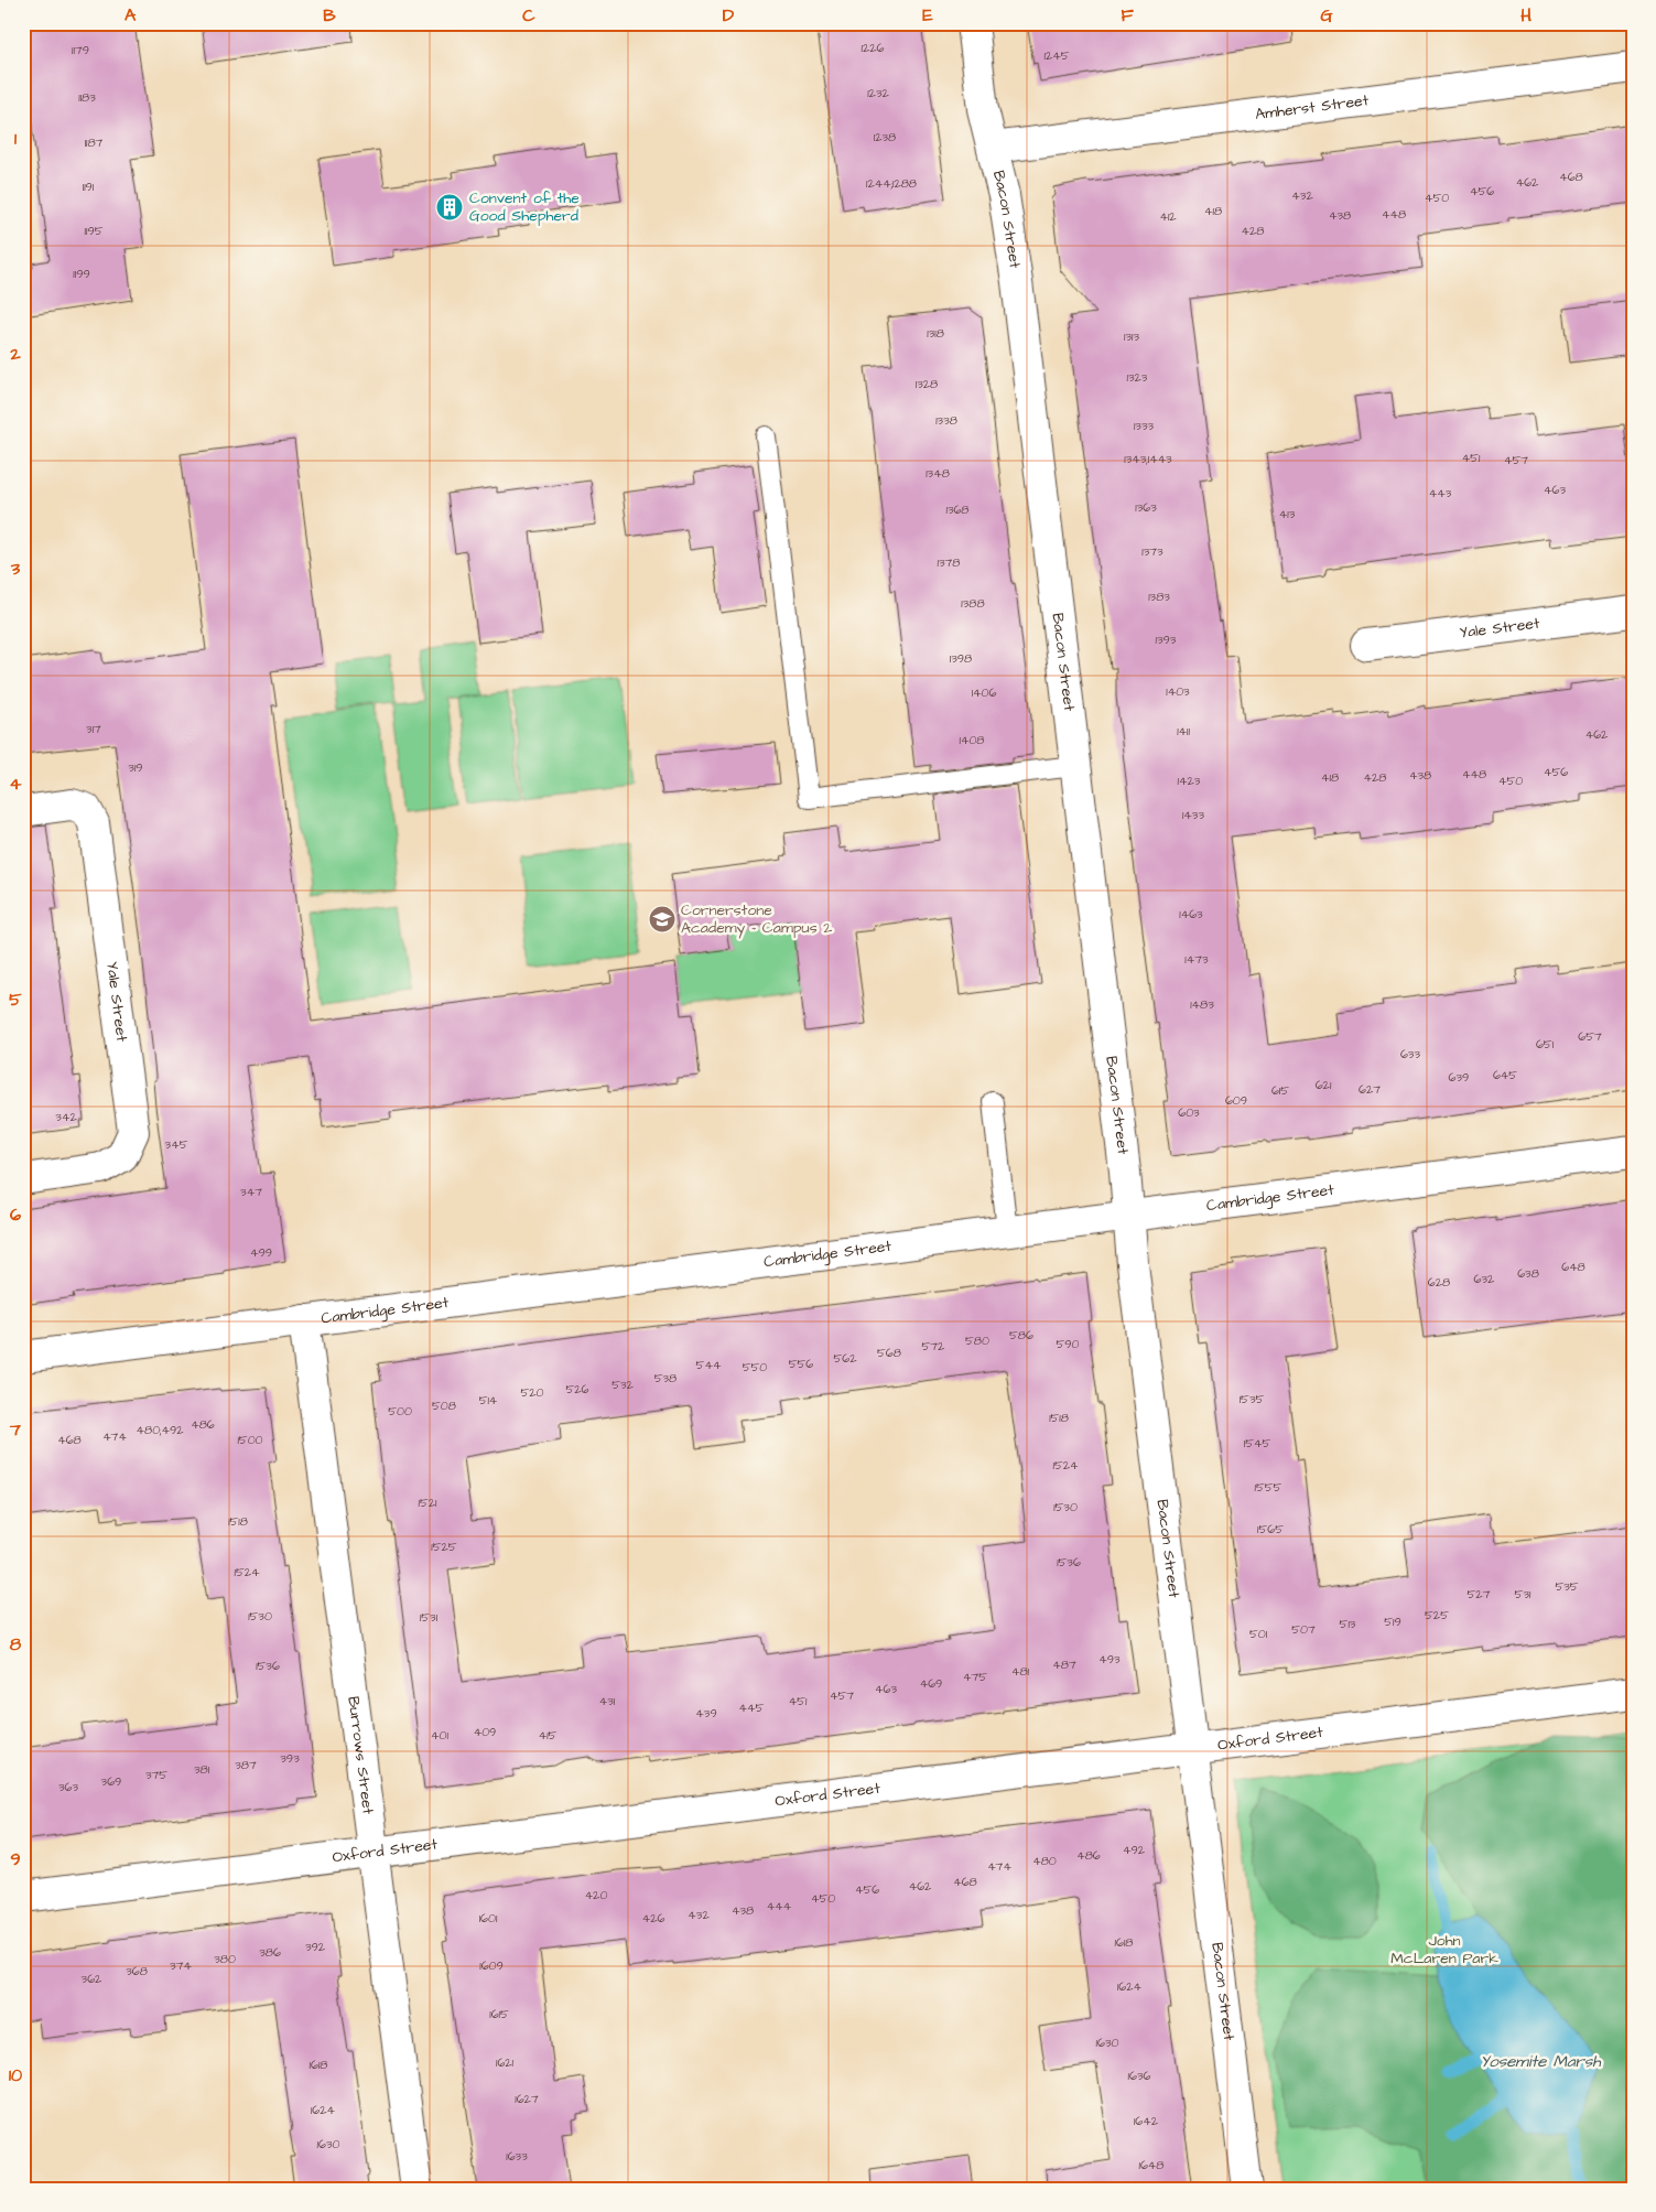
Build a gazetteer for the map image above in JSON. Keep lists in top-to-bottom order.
{
  "streets": {
    "street": [
      "Amherst Street",
      "Bacon Street",
      "Yale Street",
      "Cambridge Street",
      "Oxford Street",
      "Burrows Street"
    ]
  },
  "crossings": [
    ["Amherst Street", "Bacon Street"],
    ["Bacon Street", "Cambridge Street"],
    ["Bacon Street", "Oxford Street"],
    ["Cambridge Street", "Burrows Street"],
    ["Oxford Street", "Burrows Street"]
  ],
  "water": ["Yosemite Marsh"],
  "parks": ["John McLaren Park"],
  "places": {
    "building": ["Convent of the Good Shepherd"],
    "school or university": ["Cornerstone Academy - Campus 2"]
  },
  "house_numbers": [
    "1226",
    "1179",
    "1245",
    "1232",
    "1183",
    "1238",
    "1187",
    "468",
    "462",
    "1244;1288",
    "1191",
    "456",
    "432",
    "450",
    "418",
    "448",
    "438",
    "412",
    "1195",
    "428",
    "1199",
    "1318",
    "1313",
    "1323",
    "1328",
    "1338",
    "1333",
    "451",
    "1343;1443",
    "457",
    "1348",
    "463",
    "443",
    "1363",
    "1368",
    "413",
    "1373",
    "1378",
    "1383",
    "1388",
    "1393",
    "1398",
    "1403",
    "1406",
    "317",
    "1411",
    "462",
    "1408",
    "319",
    "456",
    "448",
    "438",
    "418",
    "428",
    "1423",
    "450",
    "1433",
    "1463",
    "1473",
    "1483",
    "657",
    "651",
    "633",
    "645",
    "639",
    "621",
    "627",
    "615",
    "609",
    "603",
    "342",
    "345",
    "347",
    "499",
    "648",
    "638",
    "632",
    "628",
    "586",
    "580",
    "590",
    "572",
    "568",
    "562",
    "556",
    "544",
    "550",
    "538",
    "532",
    "526",
    "520",
    "1535",
    "514",
    "508",
    "500",
    "1518",
    "486",
    "480;492",
    "474",
    "468",
    "1500",
    "1545",
    "1524",
    "1555",
    "1521",
    "1530",
    "1518",
    "1565",
    "1525",
    "1536",
    "1524",
    "535",
    "527",
    "531",
    "525",
    "1530",
    "1531",
    "519",
    "513",
    "507",
    "501",
    "493",
    "487",
    "1536",
    "481",
    "475",
    "469",
    "463",
    "457",
    "431",
    "451",
    "445",
    "439",
    "409",
    "401",
    "415",
    "393",
    "387",
    "381",
    "375",
    "369",
    "363",
    "492",
    "486",
    "480",
    "474",
    "468",
    "462",
    "456",
    "420",
    "450",
    "444",
    "438",
    "432",
    "1601",
    "426",
    "1618",
    "392",
    "386",
    "380",
    "374",
    "1609",
    "368",
    "362",
    "1624",
    "1615",
    "1630",
    "1621",
    "1618",
    "1636",
    "1627",
    "1624",
    "1642",
    "1630",
    "1633",
    "1648"
  ],
  "grid": {
    "columns": [
      "A",
      "B",
      "C",
      "D",
      "E",
      "F",
      "G",
      "H"
    ],
    "rows": [
      "1",
      "2",
      "3",
      "4",
      "5",
      "6",
      "7",
      "8",
      "9",
      "10"
    ]
  }
}
